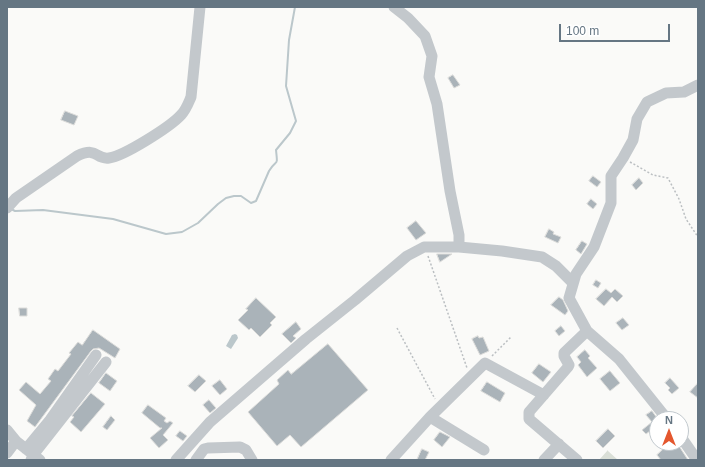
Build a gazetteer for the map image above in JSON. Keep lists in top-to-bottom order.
{
  "scale_bar": "100 m",
  "north": "top"
}
